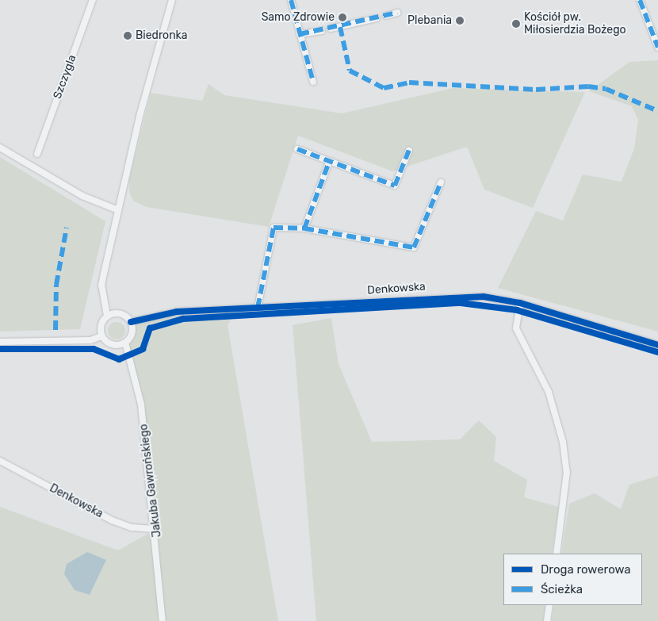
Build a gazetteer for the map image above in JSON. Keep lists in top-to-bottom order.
{
  "streets": {
    "street": ["Szczygla", "Denkowska", "Jakuba Gawrońskiego"]
  },
  "crossings": [
    ["Denkowska", "Jakuba Gawrońskiego"]
  ],
  "places": [
    "Samo Zdrowie",
    "Plebania",
    "Kościół pw. Miłosierdzia Bożego",
    "Biedronka"
  ],
  "legend": ["Droga rowerowa", "Ścieżka"]
}
